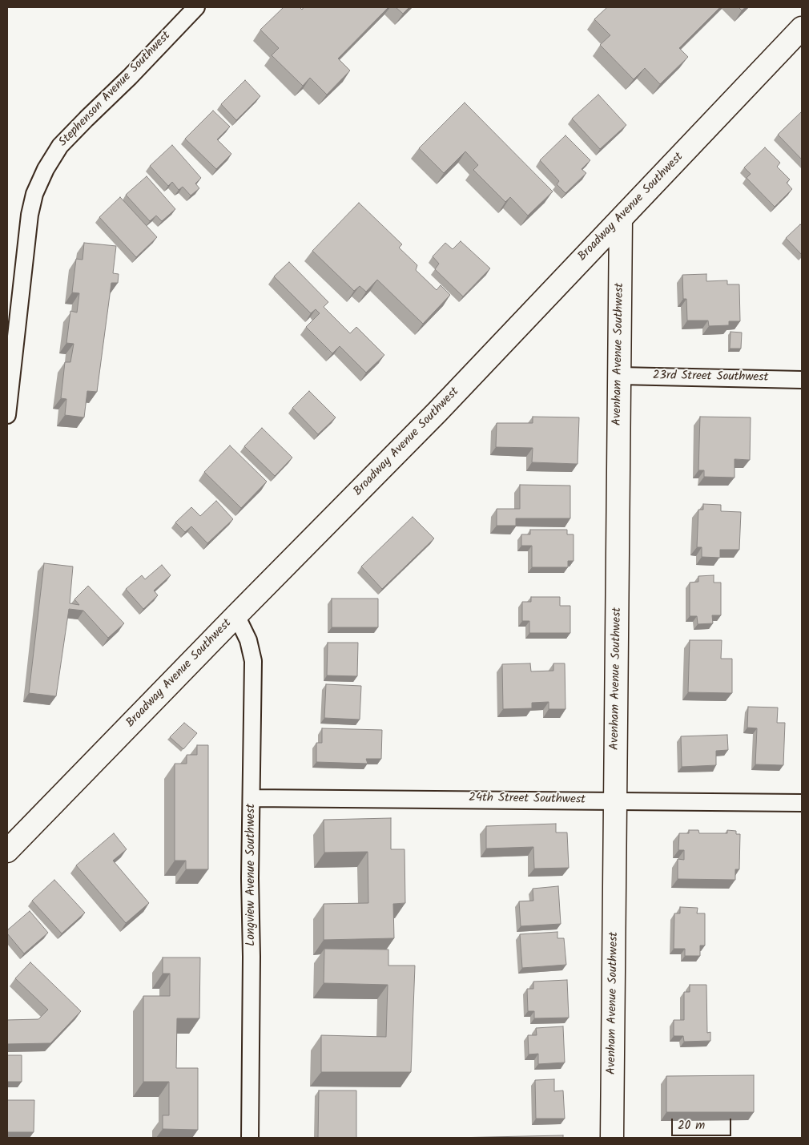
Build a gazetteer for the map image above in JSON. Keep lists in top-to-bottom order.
{
  "streets": {
    "street": [
      "Stephenson Avenue Southwest",
      "Broadway Avenue Southwest",
      "Avenham Avenue Southwest",
      "23rd Street Southwest",
      "24th Street Southwest",
      "Longview Avenue Southwest"
    ]
  },
  "crossings": [
    ["Broadway Avenue Southwest", "Avenham Avenue Southwest"],
    ["Broadway Avenue Southwest", "Longview Avenue Southwest"],
    ["Avenham Avenue Southwest", "23rd Street Southwest"],
    ["Avenham Avenue Southwest", "24th Street Southwest"],
    ["24th Street Southwest", "Longview Avenue Southwest"]
  ],
  "scale_bar": "20 m"
}
